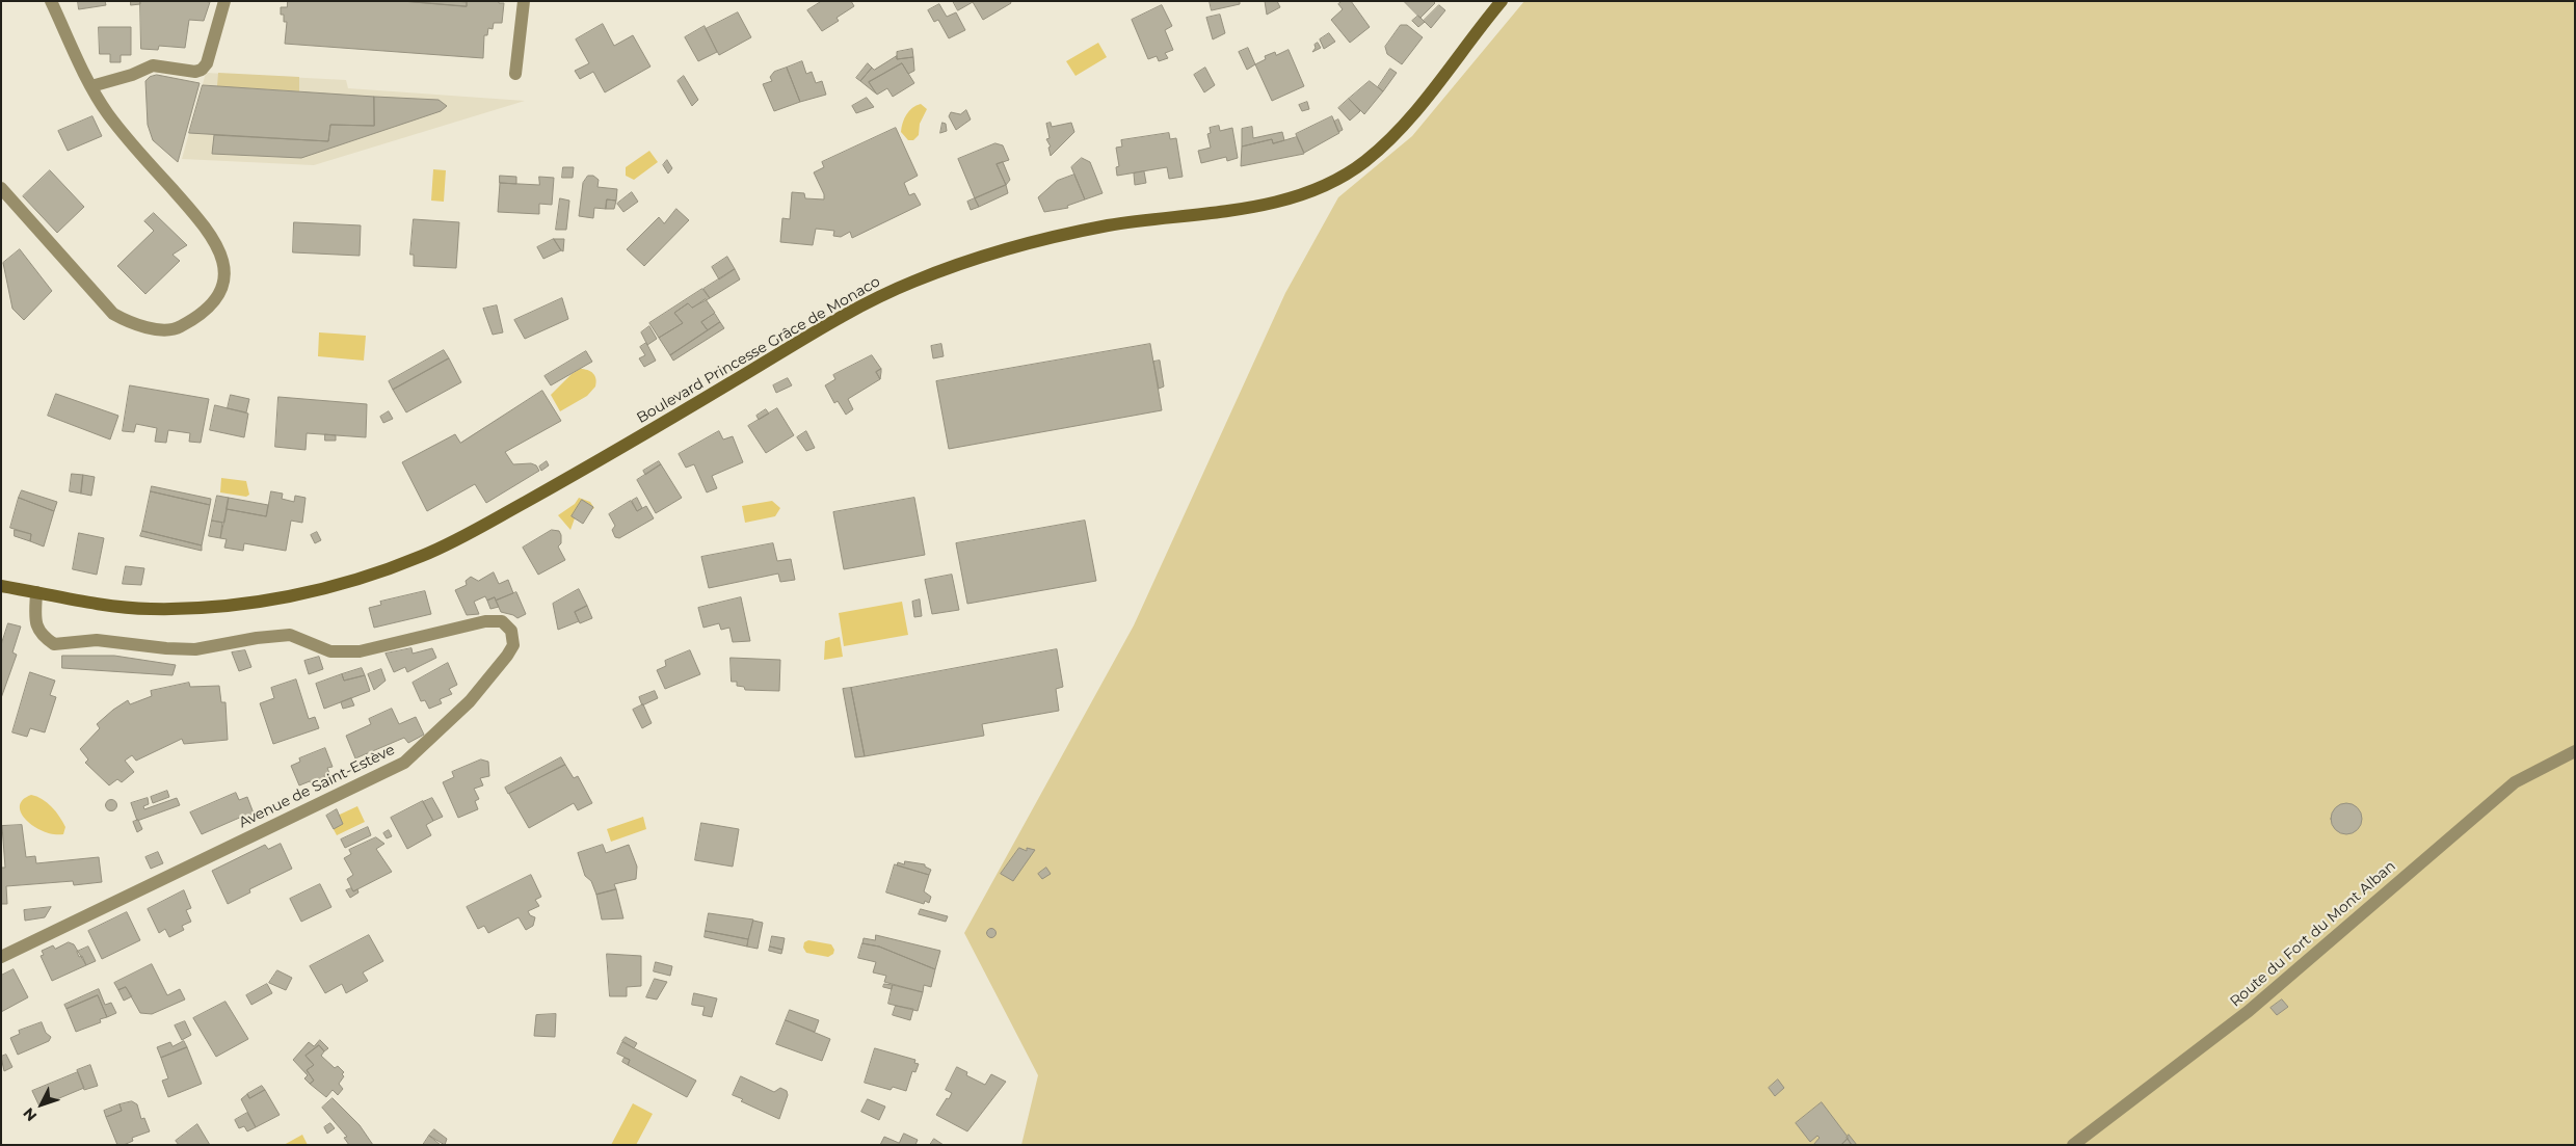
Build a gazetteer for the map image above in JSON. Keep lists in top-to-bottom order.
{
  "streets": {
    "main road": ["Boulevard Princesse Grâce de Monaco"],
    "street": ["Avenue de Saint-Estève", "Route du Fort du Mont Alban"]
  },
  "crossings": [
    ["Boulevard Princesse Grâce de Monaco", "Avenue de Saint-Estève"]
  ],
  "north": "bottom left"
}
